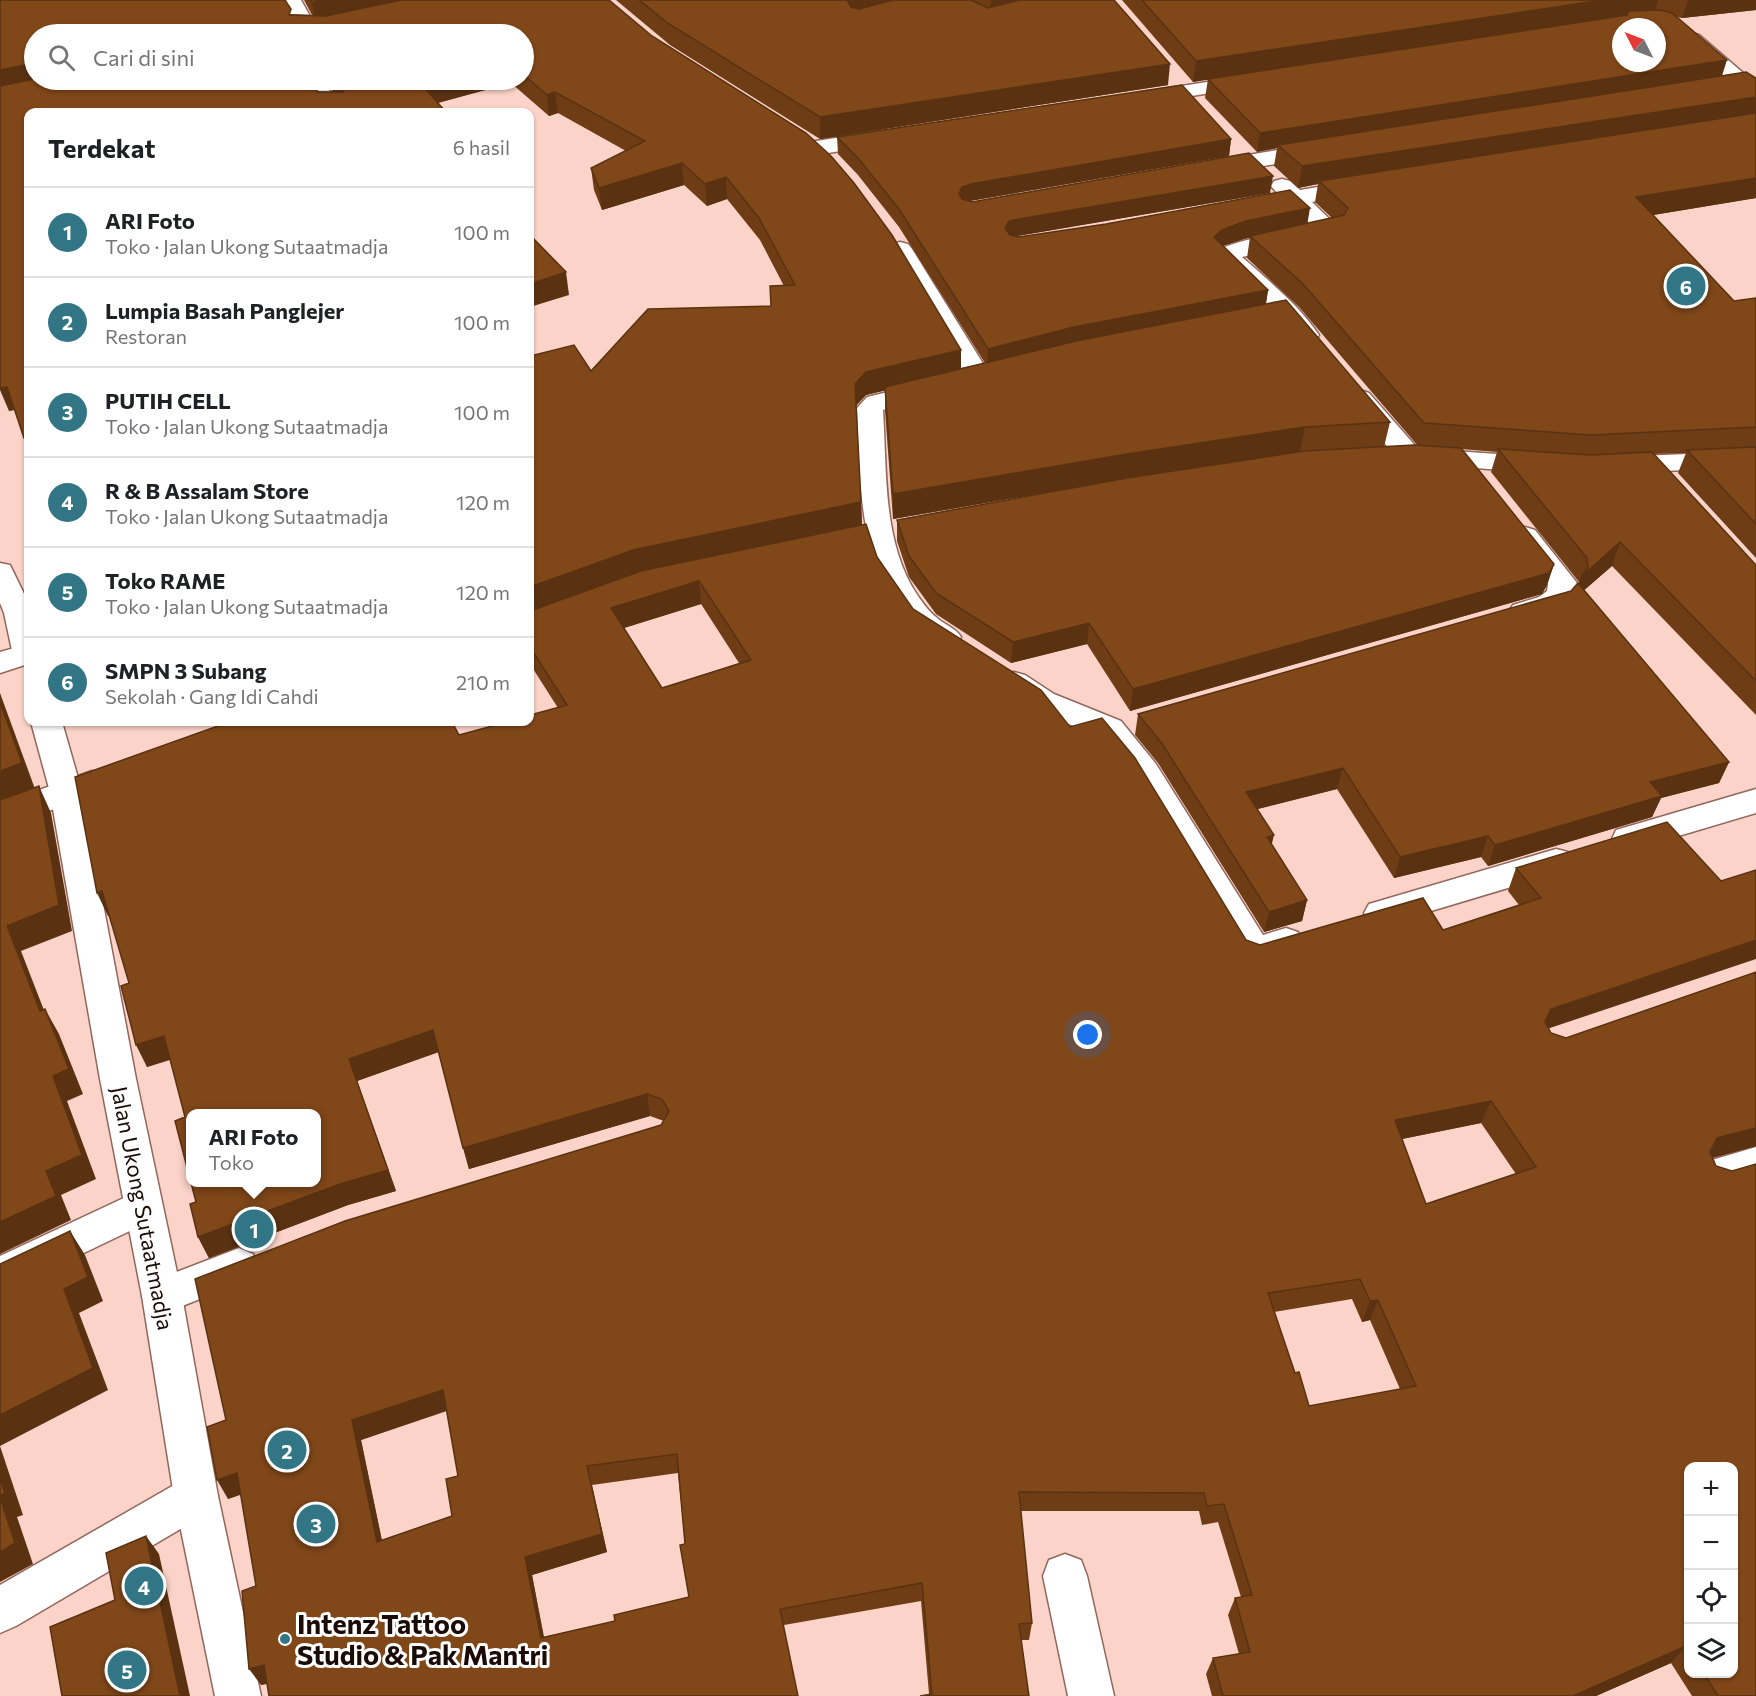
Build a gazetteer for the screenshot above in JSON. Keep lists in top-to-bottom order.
{
  "streets": {
    "street": ["Jalan Ukong Sutaatmadja"]
  },
  "places": ["Intenz Tattoo Studio & Pak Mantri"],
  "north": "top left",
  "page": {
    "search": "Cari di sini",
    "heading": ["Terdekat", "6 hasil"],
    "list": [
      {
        "mark": "1",
        "name": "ARI Foto",
        "note": "Toko · Jalan Ukong Sutaatmadja",
        "value": "100 m"
      },
      {
        "mark": "2",
        "name": "Lumpia Basah Panglejer",
        "note": "Restoran",
        "value": "100 m"
      },
      {
        "mark": "3",
        "name": "PUTIH CELL",
        "note": "Toko · Jalan Ukong Sutaatmadja",
        "value": "100 m"
      },
      {
        "mark": "4",
        "name": "R & B Assalam Store",
        "note": "Toko · Jalan Ukong Sutaatmadja",
        "value": "120 m"
      },
      {
        "mark": "5",
        "name": "Toko RAME",
        "note": "Toko · Jalan Ukong Sutaatmadja",
        "value": "120 m"
      },
      {
        "mark": "6",
        "name": "SMPN 3 Subang",
        "note": "Sekolah · Gang Idi Cahdi",
        "value": "210 m"
      }
    ],
    "pins": [
      "6",
      "1",
      "2",
      "3",
      "4",
      "5"
    ],
    "popup": ["ARI Foto", "Toko"],
    "map_buttons": ["+", "−"]
  }
}
